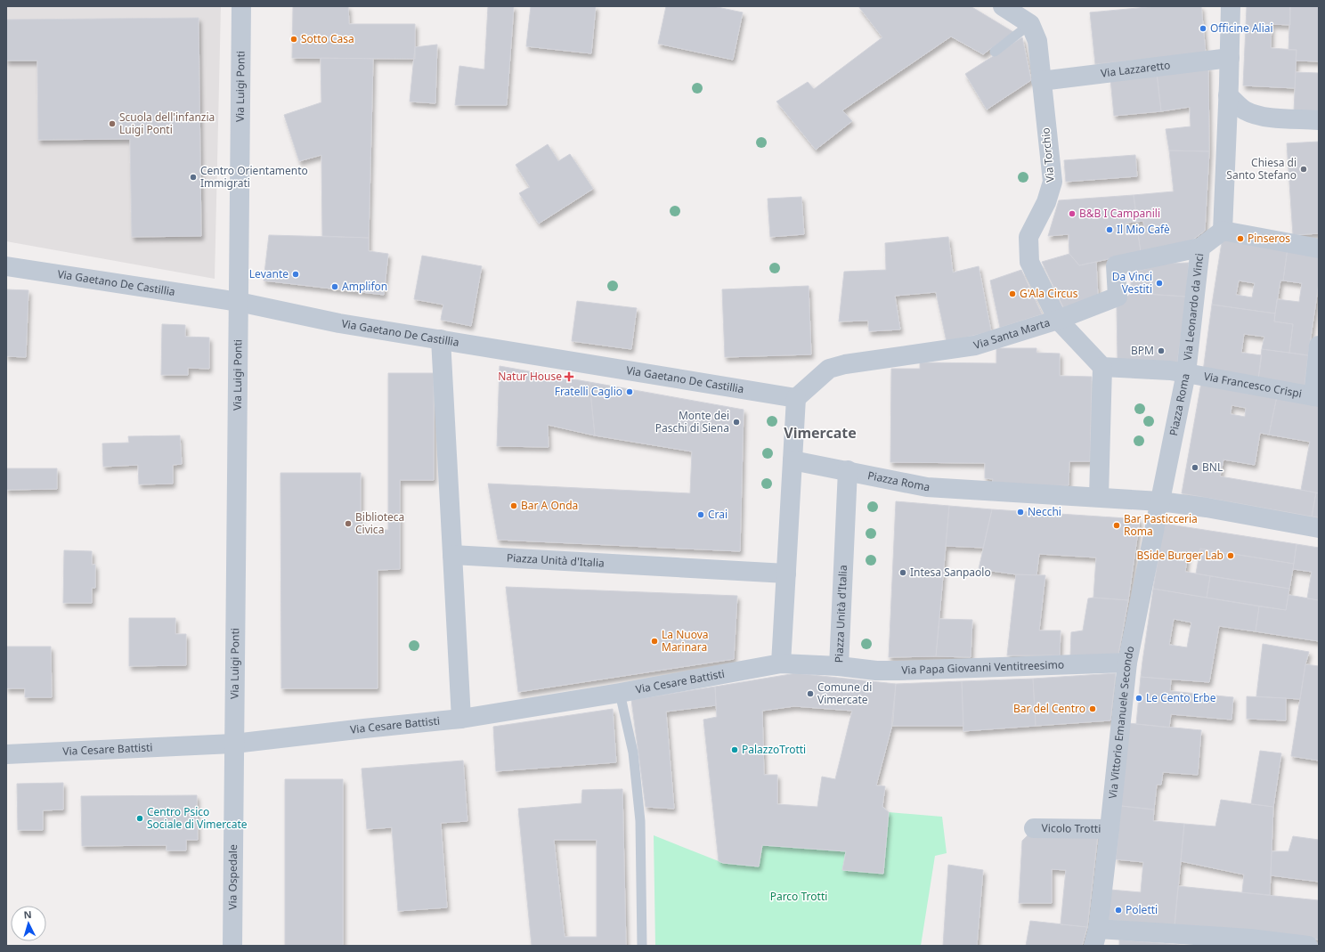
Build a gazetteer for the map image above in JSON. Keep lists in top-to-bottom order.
{
  "streets": {
    "street": [
      "Via Lazzaretto",
      "Via Luigi Ponti",
      "Via Torchio",
      "Via Gaetano De Castillia",
      "Via Leonardo da Vinci",
      "Via Santa Marta",
      "Via Francesco Crispi",
      "Piazza Roma",
      "Piazza Unità d'Italia",
      "Via Papa Giovanni Ventitreesimo",
      "Via Cesare Battisti",
      "Via Vittorio Emanuele Secondo",
      "Vicolo Trotti",
      "Via Ospedale"
    ]
  },
  "crossings": [
    ["Via Lazzaretto", "Via Torchio"],
    ["Via Luigi Ponti", "Via Gaetano De Castillia"],
    ["Via Luigi Ponti", "Via Cesare Battisti"],
    ["Via Luigi Ponti", "Via Ospedale"],
    ["Via Torchio", "Via Santa Marta"],
    ["Via Gaetano De Castillia", "Via Santa Marta"],
    ["Via Leonardo da Vinci", "Via Santa Marta"],
    ["Via Leonardo da Vinci", "Via Francesco Crispi"],
    ["Via Leonardo da Vinci", "Piazza Roma"],
    ["Via Francesco Crispi", "Piazza Roma"],
    ["Piazza Roma", "Piazza Unità d'Italia"],
    ["Piazza Roma", "Via Vittorio Emanuele Secondo"],
    ["Piazza Unità d'Italia", "Via Papa Giovanni Ventitreesimo"],
    ["Piazza Unità d'Italia", "Via Cesare Battisti"],
    ["Via Papa Giovanni Ventitreesimo", "Via Vittorio Emanuele Secondo"],
    ["Via Cesare Battisti", "Via Ospedale"],
    ["Via Vittorio Emanuele Secondo", "Vicolo Trotti"]
  ],
  "districts": ["Vimercate"],
  "parks": ["Parco Trotti"],
  "places": {
    "other": [
      "Officine Aliai",
      "Sotto Casa",
      "Scuola dell'infanzia Luigi Ponti",
      "Chiesa di Santo Stefano",
      "Centro Orientamento Immigrati",
      "B&B I Campanili",
      "Il Mio Cafè",
      "Pinseros",
      "Levante",
      "Da Vinci Vestiti",
      "Amplifon",
      "G'Ala Circus",
      "BPM",
      "Fratelli Caglio",
      "Monte dei Paschi di Siena",
      "BNL",
      "Bar A Onda",
      "Necchi",
      "Crai",
      "Biblioteca Civica",
      "Bar Pasticceria Roma",
      "BSide Burger Lab",
      "Intesa Sanpaolo",
      "La Nuova Marinara",
      "Comune di Vimercate",
      "Le Cento Erbe",
      "Bar del Centro",
      "PalazzoTrotti",
      "Centro Psico Sociale di Vimercate",
      "Poletti"
    ],
    "health": ["Natur House"]
  },
  "north": "top"
}
